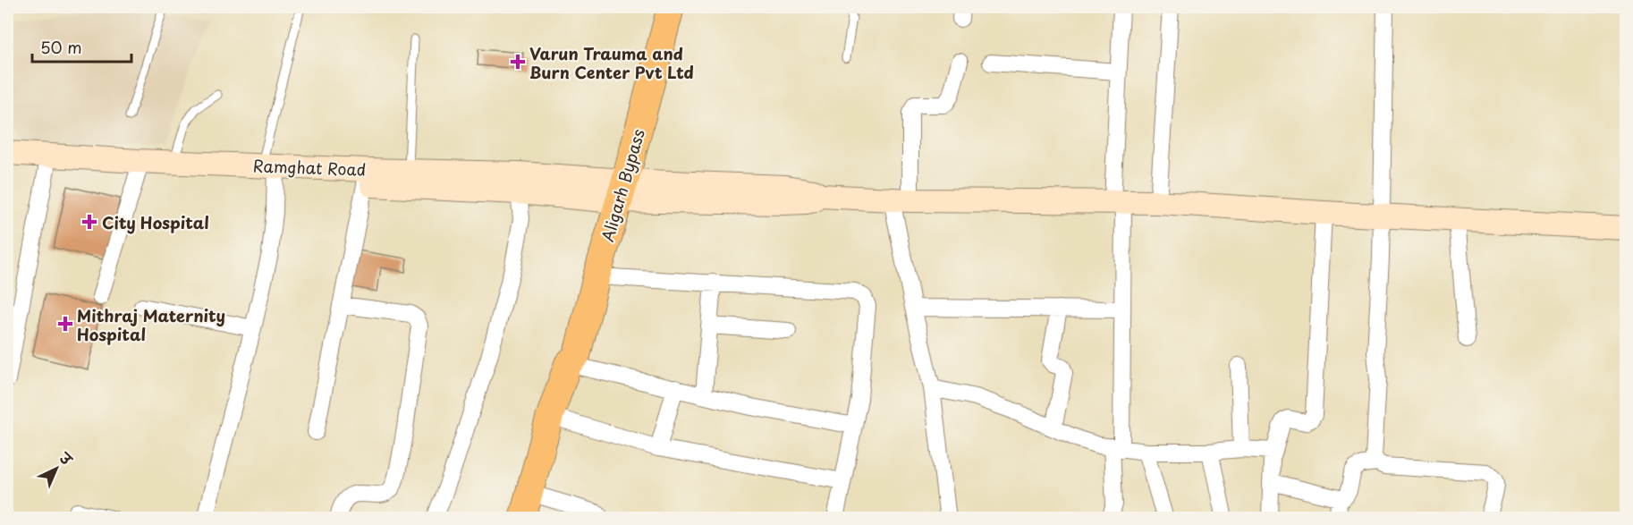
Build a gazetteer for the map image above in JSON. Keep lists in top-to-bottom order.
{
  "streets": {
    "highway": ["Aligarh Bypass"],
    "main road": ["Ramghat Road"]
  },
  "crossings": [
    ["Ramghat Road", "Aligarh Bypass"]
  ],
  "places": {
    "health": ["Varun Trauma and Burn Center Pvt Ltd", "City Hospital", "Mithraj Maternity Hospital"]
  },
  "scale_bar": "50 m",
  "north": "top right"
}
